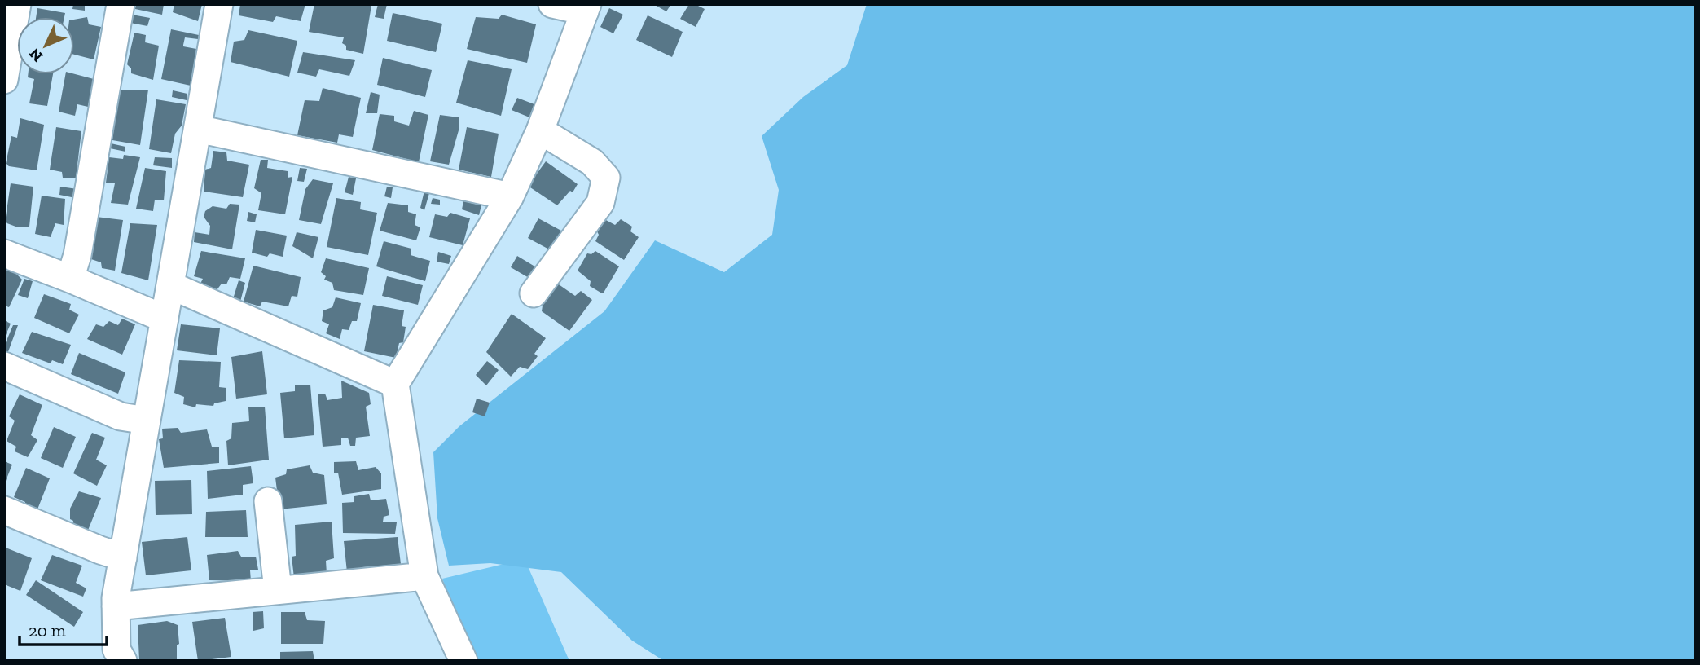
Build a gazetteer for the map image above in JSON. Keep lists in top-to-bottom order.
{
  "scale_bar": "20 m",
  "north": "bottom left"
}
